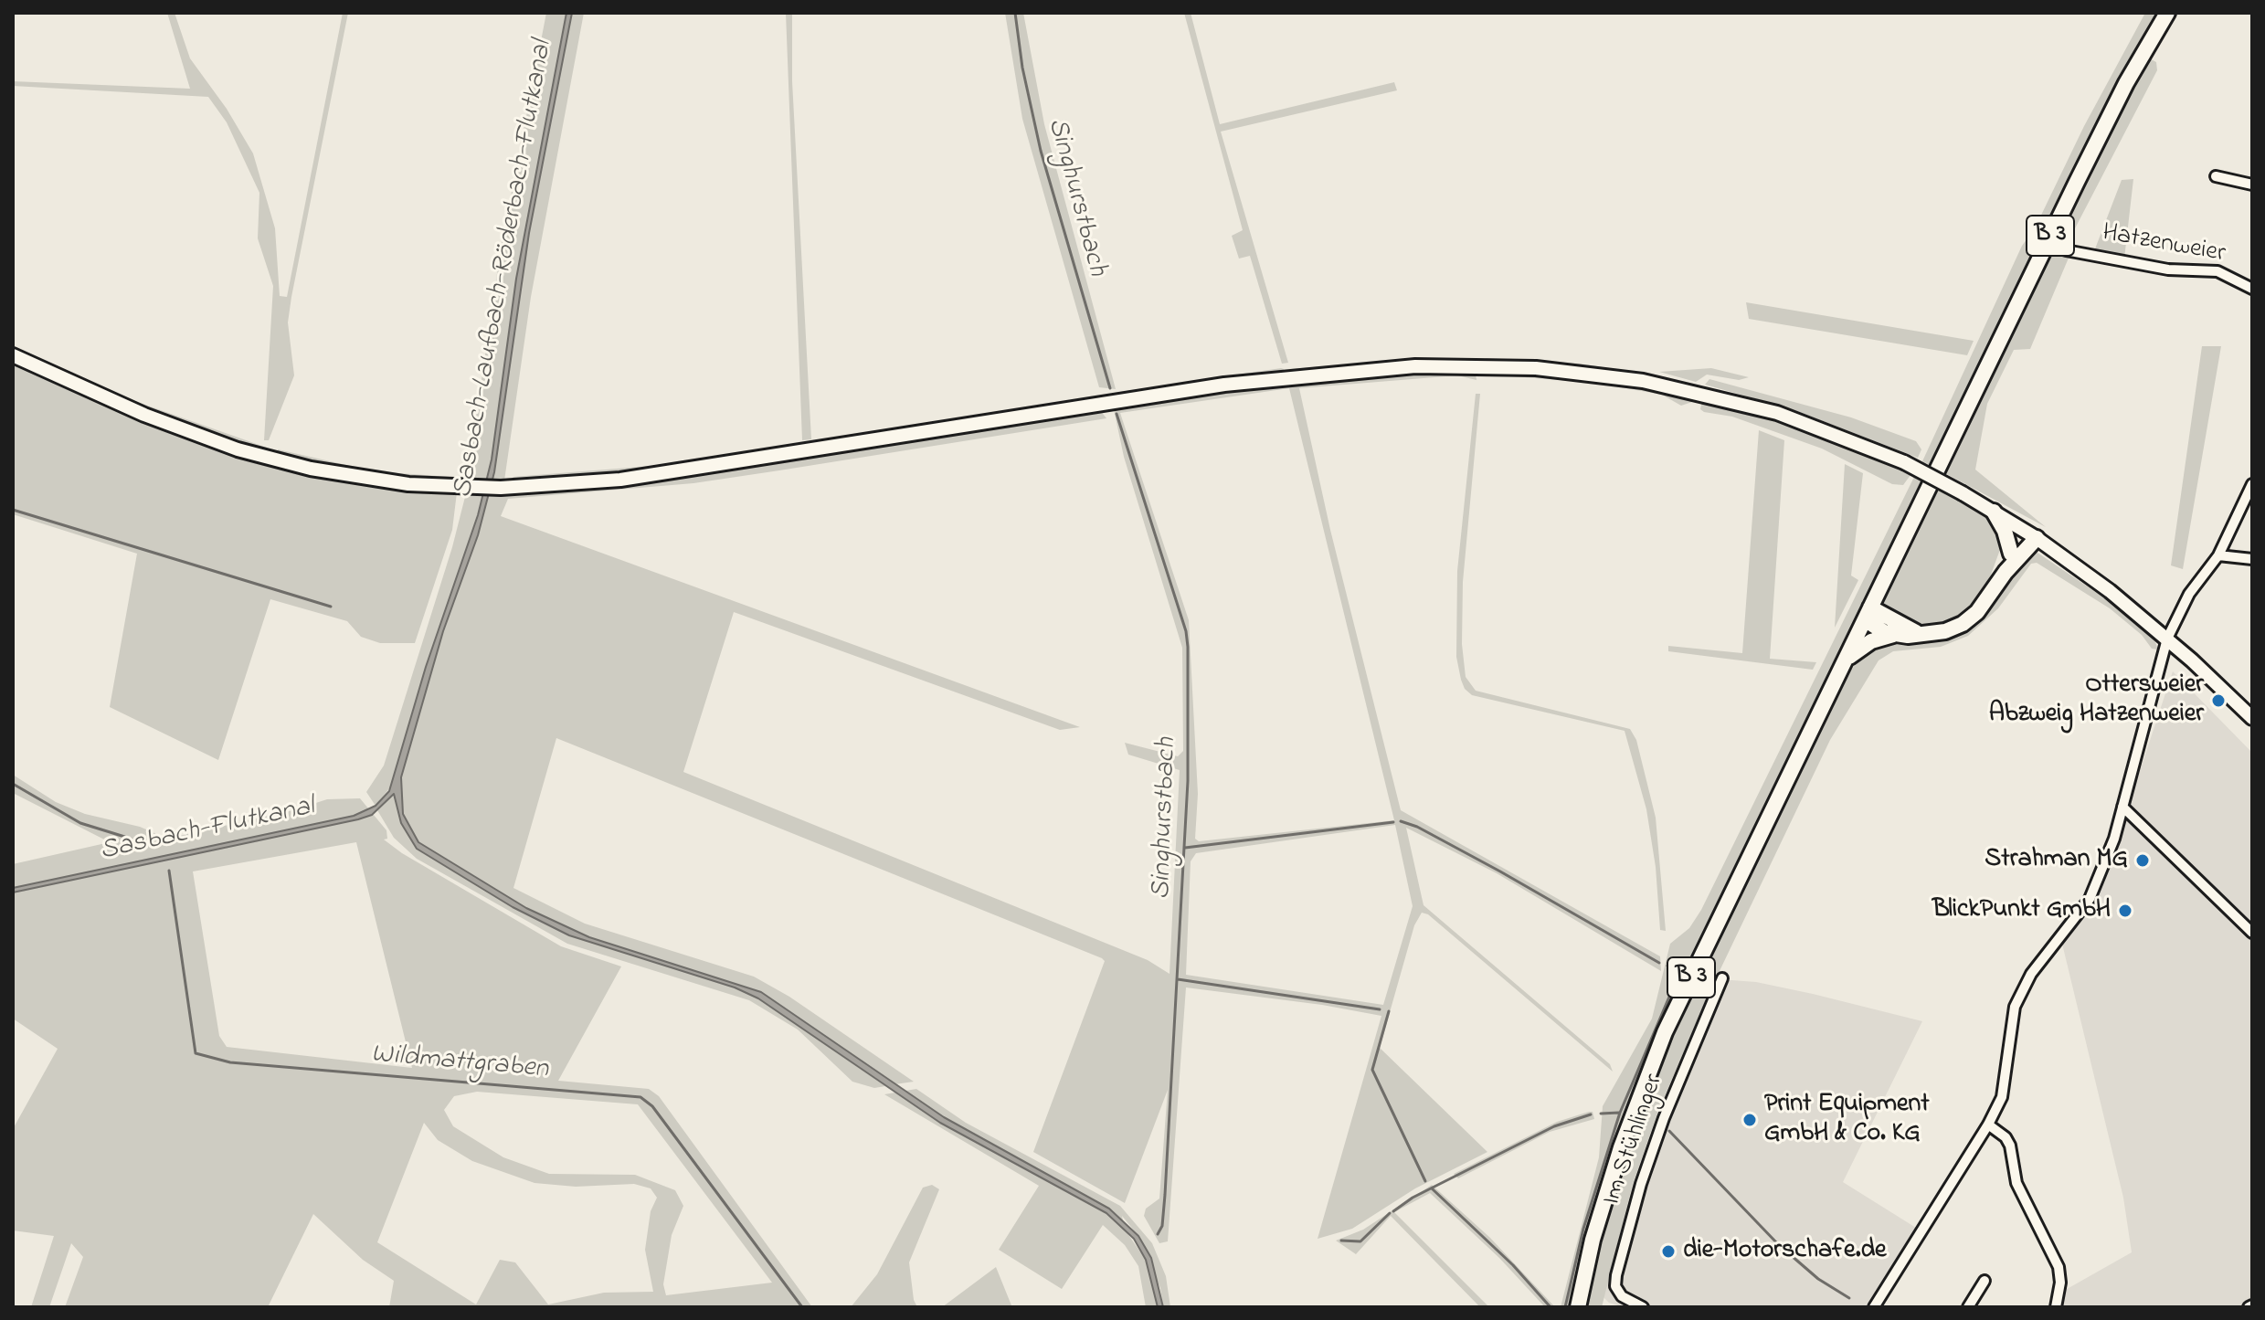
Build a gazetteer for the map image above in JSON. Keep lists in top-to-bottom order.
{
  "streets": {
    "main road": ["B 3"],
    "street": ["Hatzenweier", "Im Stühlinger"]
  },
  "water": [
    "Singhurstbach",
    "Sasbach-Laufbach-Röderbach-Flutkanal",
    "Sasbach-Flutkanal",
    "Wildmattgraben"
  ],
  "places": [
    "Ottersweier Abzweig Hatzenweier",
    "Strahman MG",
    "BlickPunkt GmbH",
    "Print Equipment GmbH & Co. KG",
    "die-Motorschafe.de"
  ]
}
